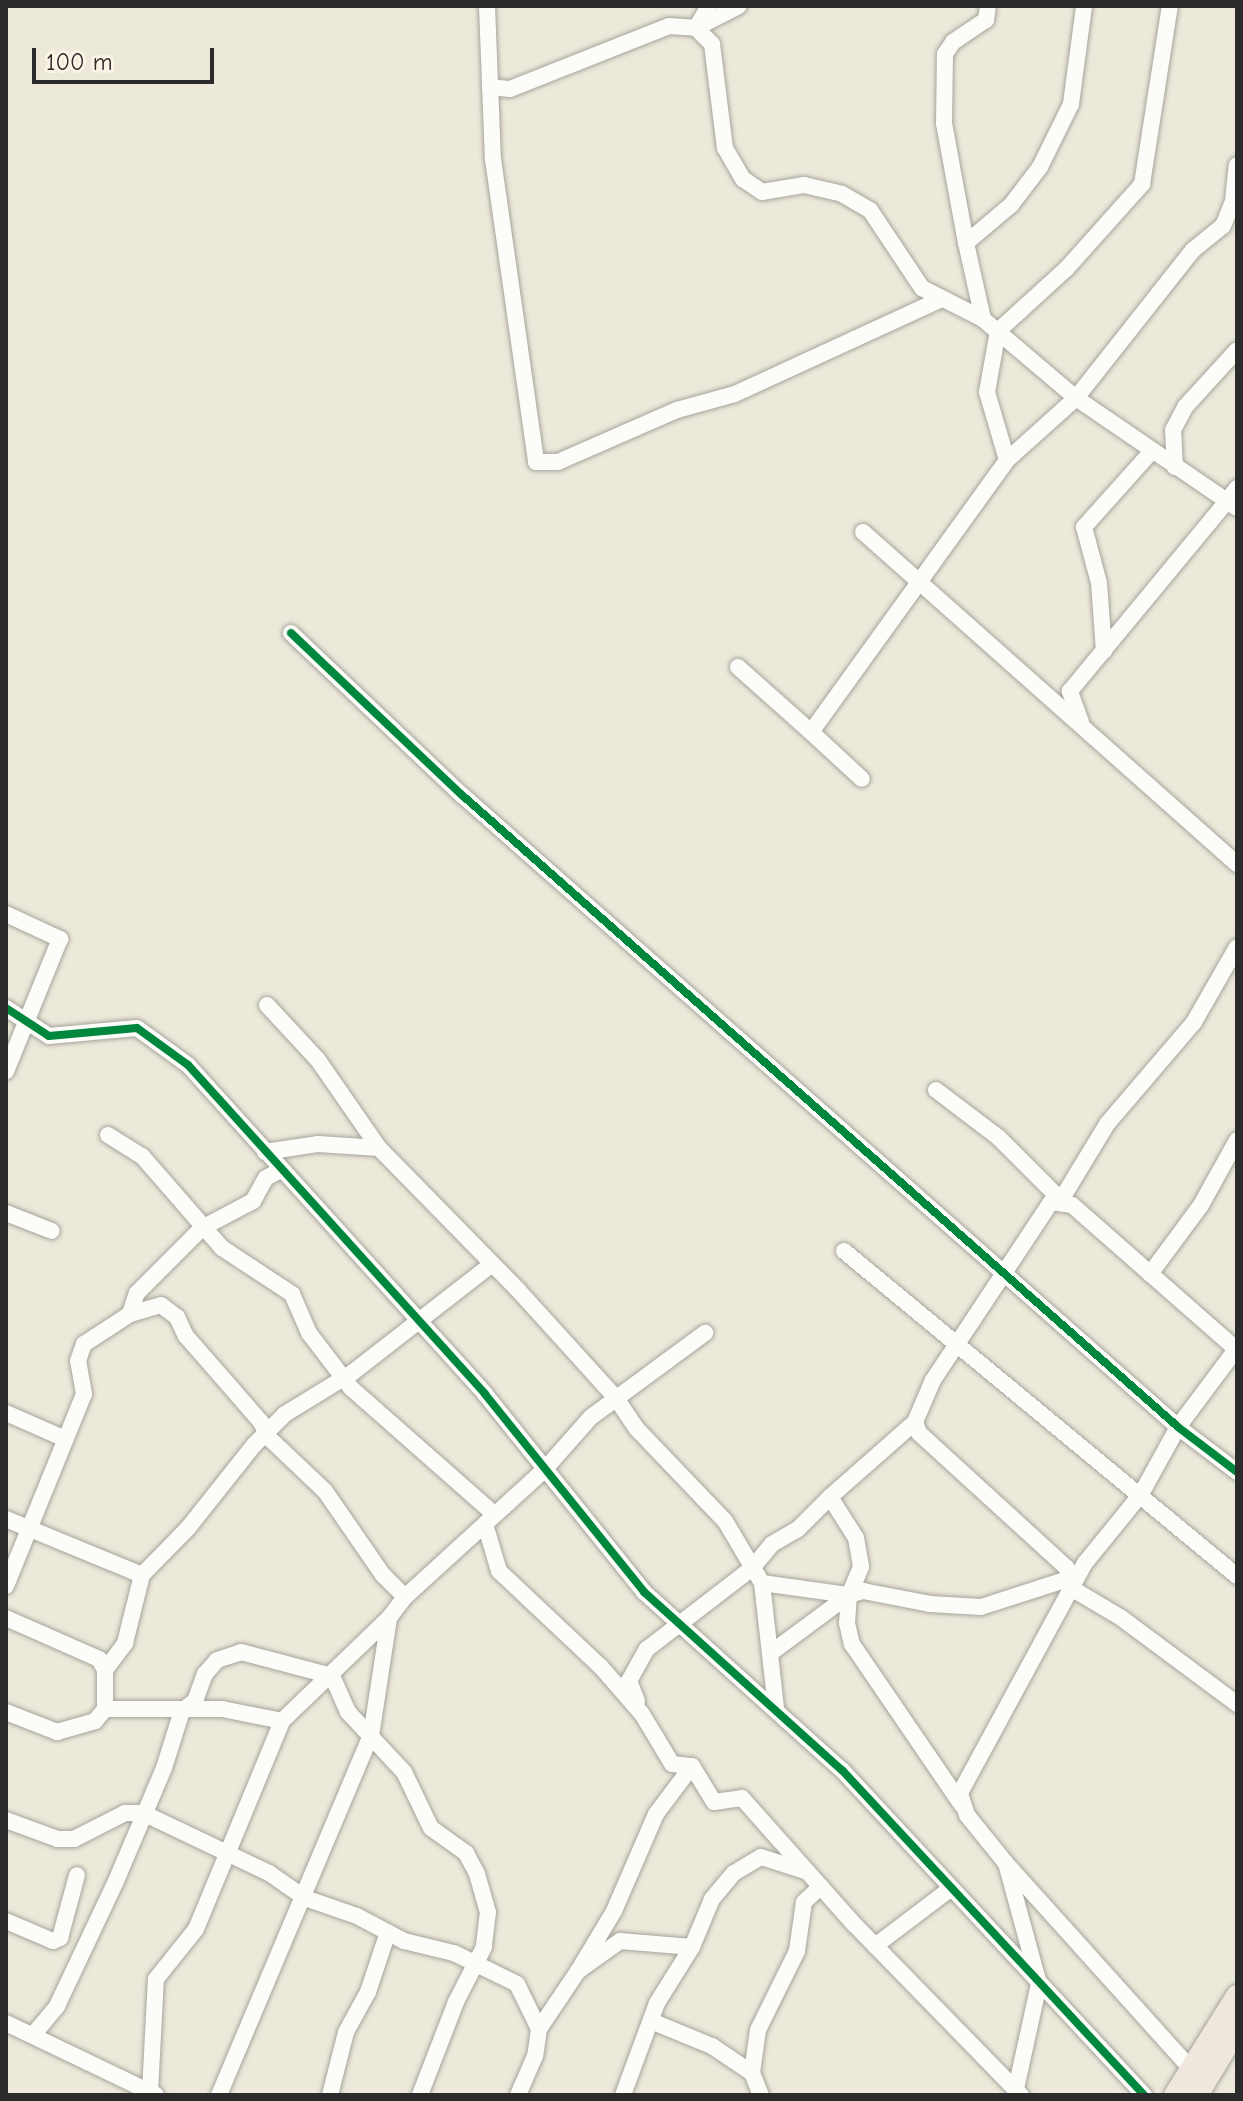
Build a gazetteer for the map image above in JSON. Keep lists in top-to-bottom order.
{
  "scale_bar": "100 m"
}
